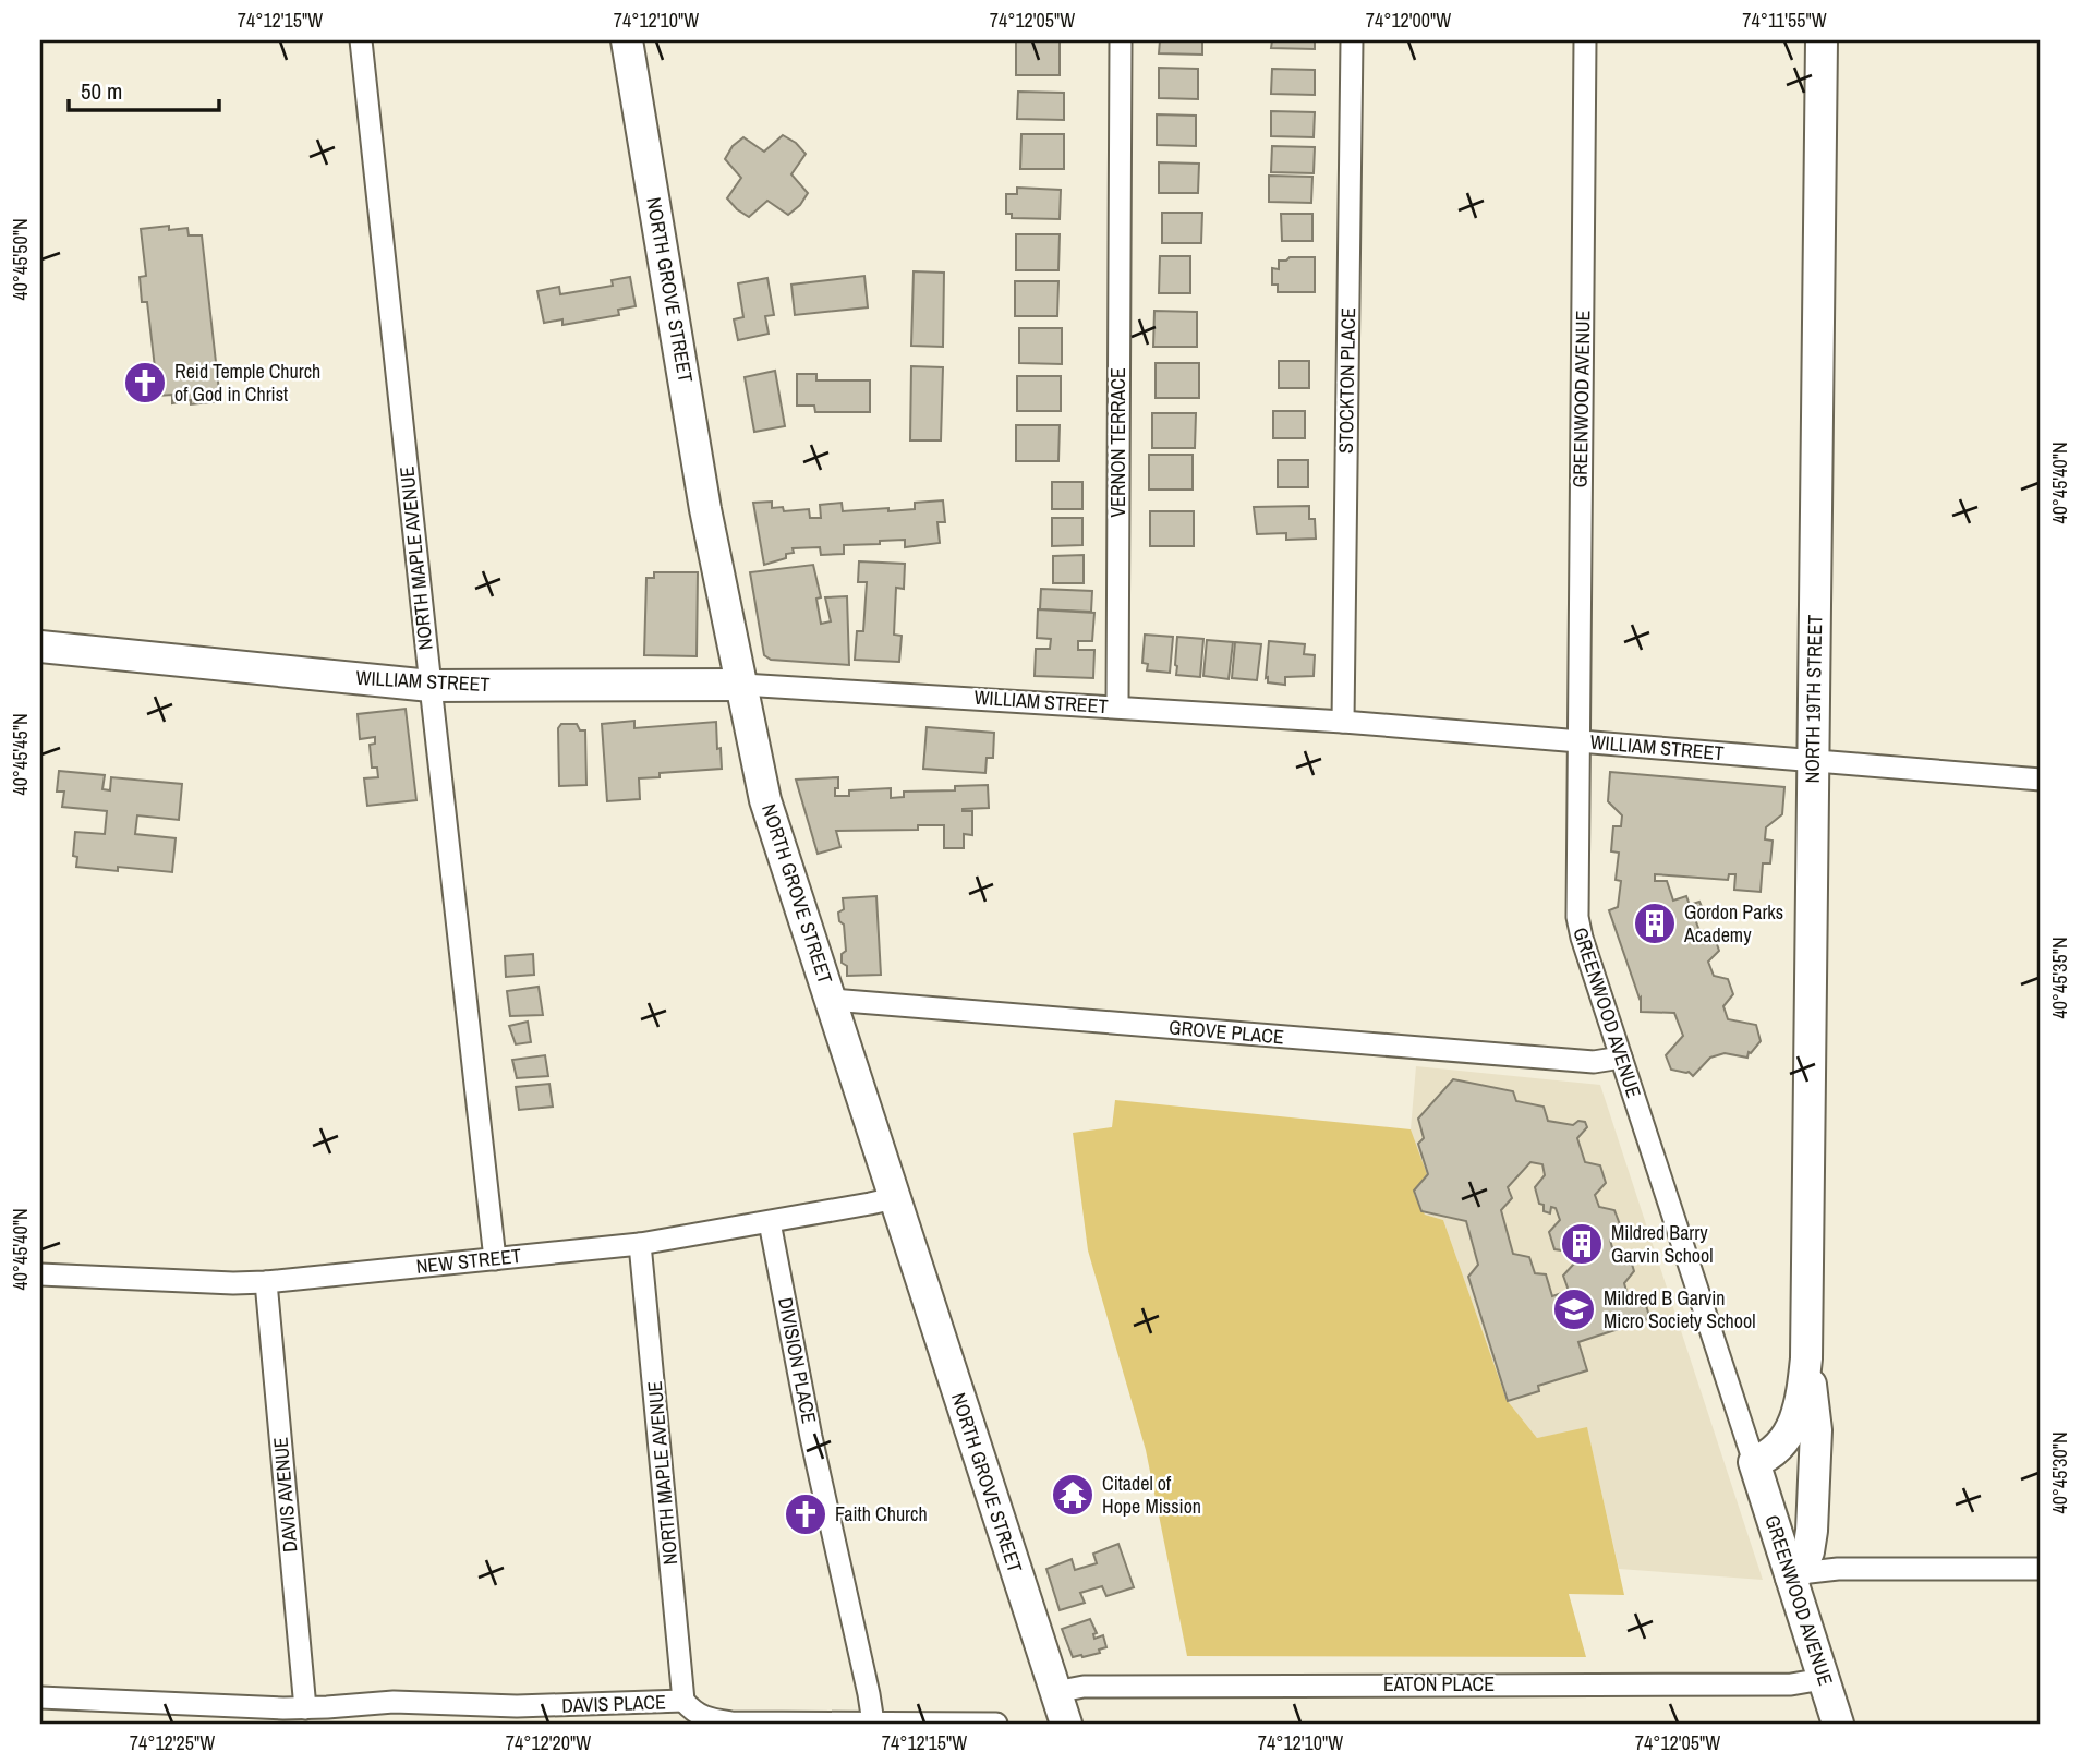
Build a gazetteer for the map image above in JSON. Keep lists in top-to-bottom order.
{
  "streets": {
    "street": [
      "NORTH GROVE STREET",
      "STOCKTON PLACE",
      "GREENWOOD AVENUE",
      "VERNON TERRACE",
      "NORTH MAPLE AVENUE",
      "WILLIAM STREET",
      "NORTH 19TH STREET",
      "GROVE PLACE",
      "NEW STREET",
      "DIVISION PLACE",
      "DAVIS AVENUE",
      "EATON PLACE",
      "DAVIS PLACE"
    ]
  },
  "crossings": [
    ["NORTH GROVE STREET", "WILLIAM STREET"],
    ["NORTH GROVE STREET", "GROVE PLACE"],
    ["NORTH GROVE STREET", "NEW STREET"],
    ["NORTH GROVE STREET", "EATON PLACE"],
    ["STOCKTON PLACE", "WILLIAM STREET"],
    ["GREENWOOD AVENUE", "WILLIAM STREET"],
    ["GREENWOOD AVENUE", "NORTH 19TH STREET"],
    ["GREENWOOD AVENUE", "GROVE PLACE"],
    ["GREENWOOD AVENUE", "EATON PLACE"],
    ["VERNON TERRACE", "WILLIAM STREET"],
    ["NORTH MAPLE AVENUE", "WILLIAM STREET"],
    ["NORTH MAPLE AVENUE", "NEW STREET"],
    ["NORTH MAPLE AVENUE", "DAVIS PLACE"],
    ["WILLIAM STREET", "NORTH 19TH STREET"],
    ["NEW STREET", "DIVISION PLACE"],
    ["NEW STREET", "DAVIS AVENUE"],
    ["DAVIS AVENUE", "DAVIS PLACE"]
  ],
  "places": {
    "church": ["Reid Temple Church of God in Christ", "Faith Church"],
    "building": ["Gordon Parks Academy", "Mildred Barry Garvin School"],
    "school or university": ["Mildred B Garvin Micro Society School"],
    "temple": ["Citadel of Hope Mission"]
  },
  "scale_bar": "50 m",
  "coordinates": [
    "74°12'15\"W",
    "74°12'10\"W",
    "74°12'05\"W",
    "74°12'00\"W",
    "74°11'55\"W",
    "40°45'50\"N",
    "40°45'40\"N",
    "40°45'45\"N",
    "40°45'35\"N",
    "40°45'30\"N",
    "74°12'25\"W",
    "74°12'20\"W"
  ]
}
